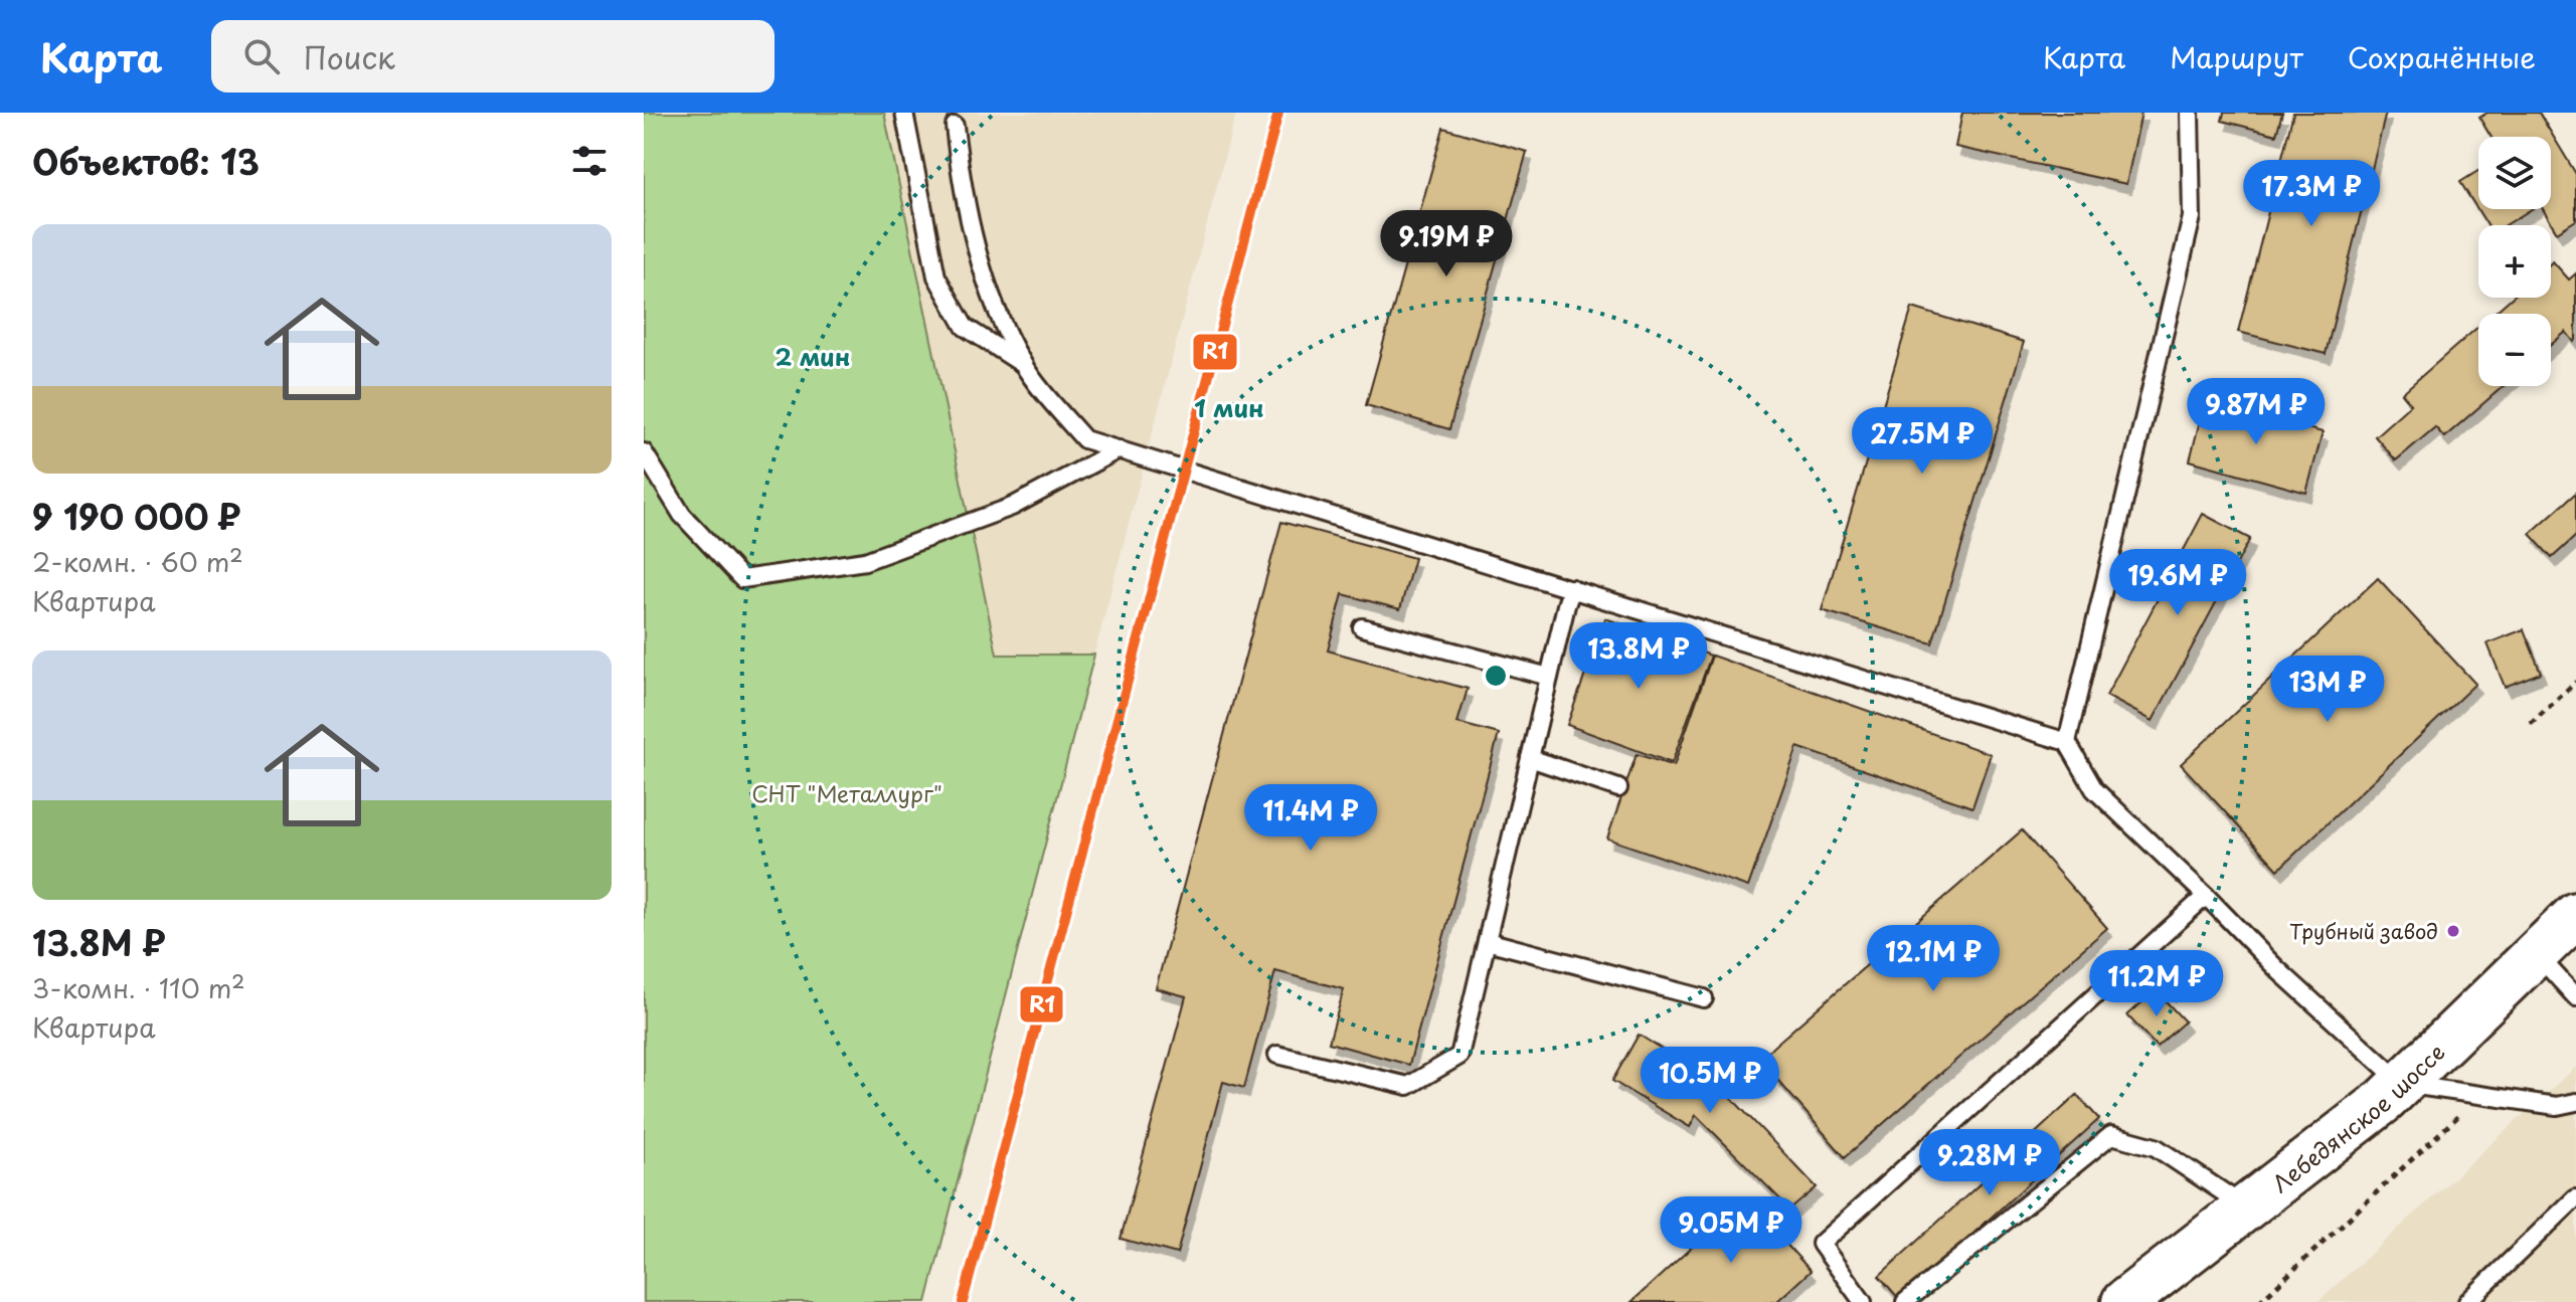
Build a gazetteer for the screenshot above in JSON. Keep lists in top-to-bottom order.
{
  "streets": {
    "main road": ["Лебедянское шоссе"]
  },
  "parks": ["СНТ \"Металлург\""],
  "places": ["Трубный завод"],
  "lines": ["transit line R1"],
  "page": {
    "header": "Карта",
    "search": "Поиск",
    "nav": ["Карта", "Маршрут", "Сохранённые"],
    "heading": "Объектов: 13",
    "map_buttons": ["+", "−"],
    "price": [
      "17.3M ₽",
      "9.19M ₽",
      "9.87M ₽",
      "27.5M ₽",
      "19.6M ₽",
      "13.8M ₽",
      "13M ₽",
      "11.4M ₽",
      "12.1M ₽",
      "11.2M ₽",
      "10.5M ₽",
      "9.28M ₽",
      "9.05M ₽"
    ],
    "list": [
      {
        "name": "9 190 000 ₽",
        "note": "2-комн. · 60 m² · Квартира"
      },
      {
        "name": "13.8M ₽",
        "note": "3-комн. · 110 m² · Квартира"
      }
    ]
  },
  "rings": ["2 мин", "1 мин"]
}
